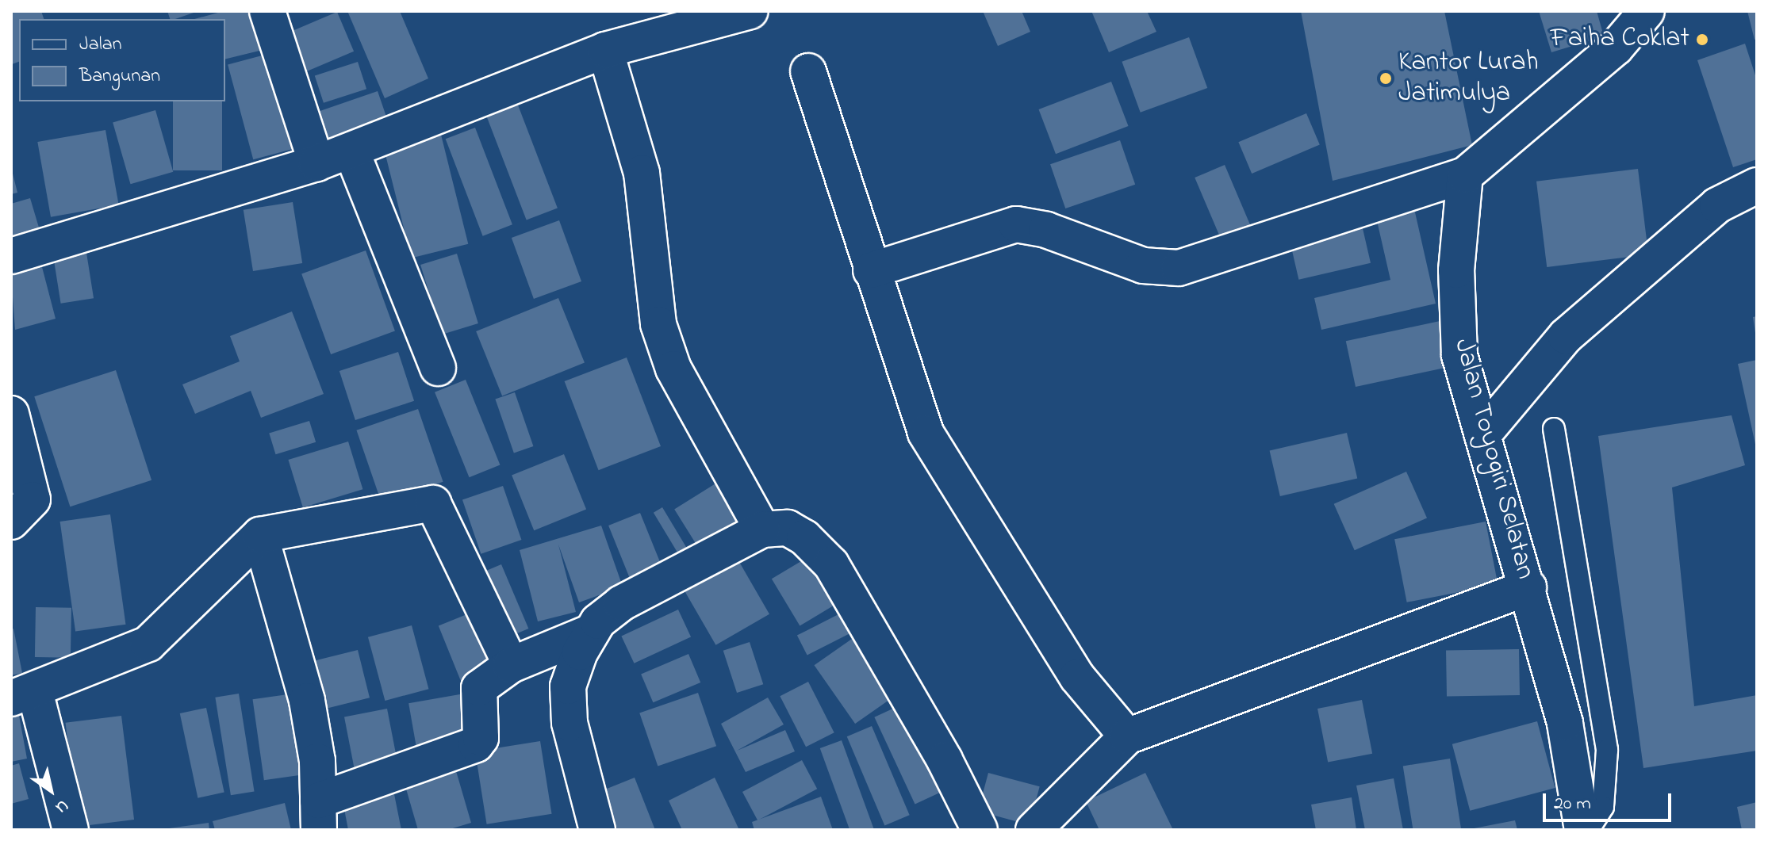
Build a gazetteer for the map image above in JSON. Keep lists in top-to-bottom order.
{
  "streets": {
    "street": ["Jalan Toyogiri Selatan"]
  },
  "places": ["Faiha Coklat", "Kantor Lurah Jatimulya"],
  "legend": ["Jalan", "Bangunan"],
  "scale_bar": "20 m",
  "north": "bottom right"
}
